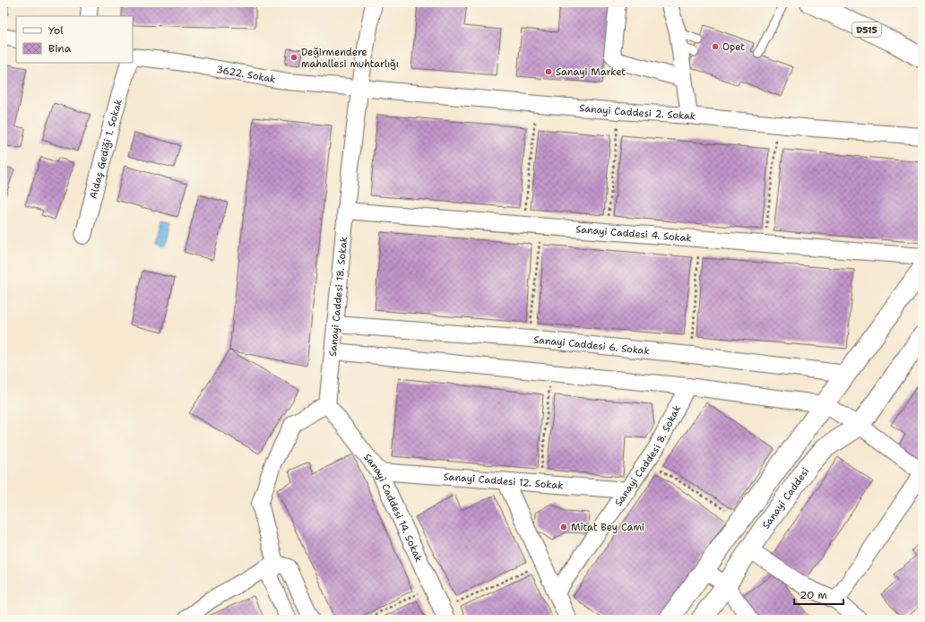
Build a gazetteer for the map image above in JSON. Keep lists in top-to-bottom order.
{
  "streets": {
    "main road": ["D515", "Sanayi Caddesi"],
    "street": [
      "3622. Sokak",
      "Sanayi Caddesi 2. Sokak",
      "Aldaş Gediği 1. Sokak",
      "Sanayi Caddesi 4. Sokak",
      "Sanayi Caddesi 18. Sokak",
      "Sanayi Caddesi 6. Sokak",
      "Sanayi Caddesi 8. Sokak",
      "Sanayi Caddesi 12. Sokak",
      "Sanayi Caddesi 14. Sokak"
    ]
  },
  "crossings": [
    ["3622. Sokak", "Sanayi Caddesi 2. Sokak"],
    ["3622. Sokak", "Sanayi Caddesi 18. Sokak"],
    ["Sanayi Caddesi 2. Sokak", "Sanayi Caddesi 18. Sokak"],
    ["Sanayi Caddesi 4. Sokak", "Sanayi Caddesi 18. Sokak"],
    ["Sanayi Caddesi 18. Sokak", "Sanayi Caddesi 6. Sokak"],
    ["Sanayi Caddesi 18. Sokak", "Sanayi Caddesi 14. Sokak"],
    ["Sanayi Caddesi 8. Sokak", "Sanayi Caddesi 12. Sokak"],
    ["Sanayi Caddesi 12. Sokak", "Sanayi Caddesi 14. Sokak"]
  ],
  "places": [
    "Opet",
    "Değirmendere mahallesi muhtarlığı",
    "Sanayi Market",
    "Mitat Bey Cami"
  ],
  "legend": ["Yol", "Bina"],
  "scale_bar": "20 m"
}
